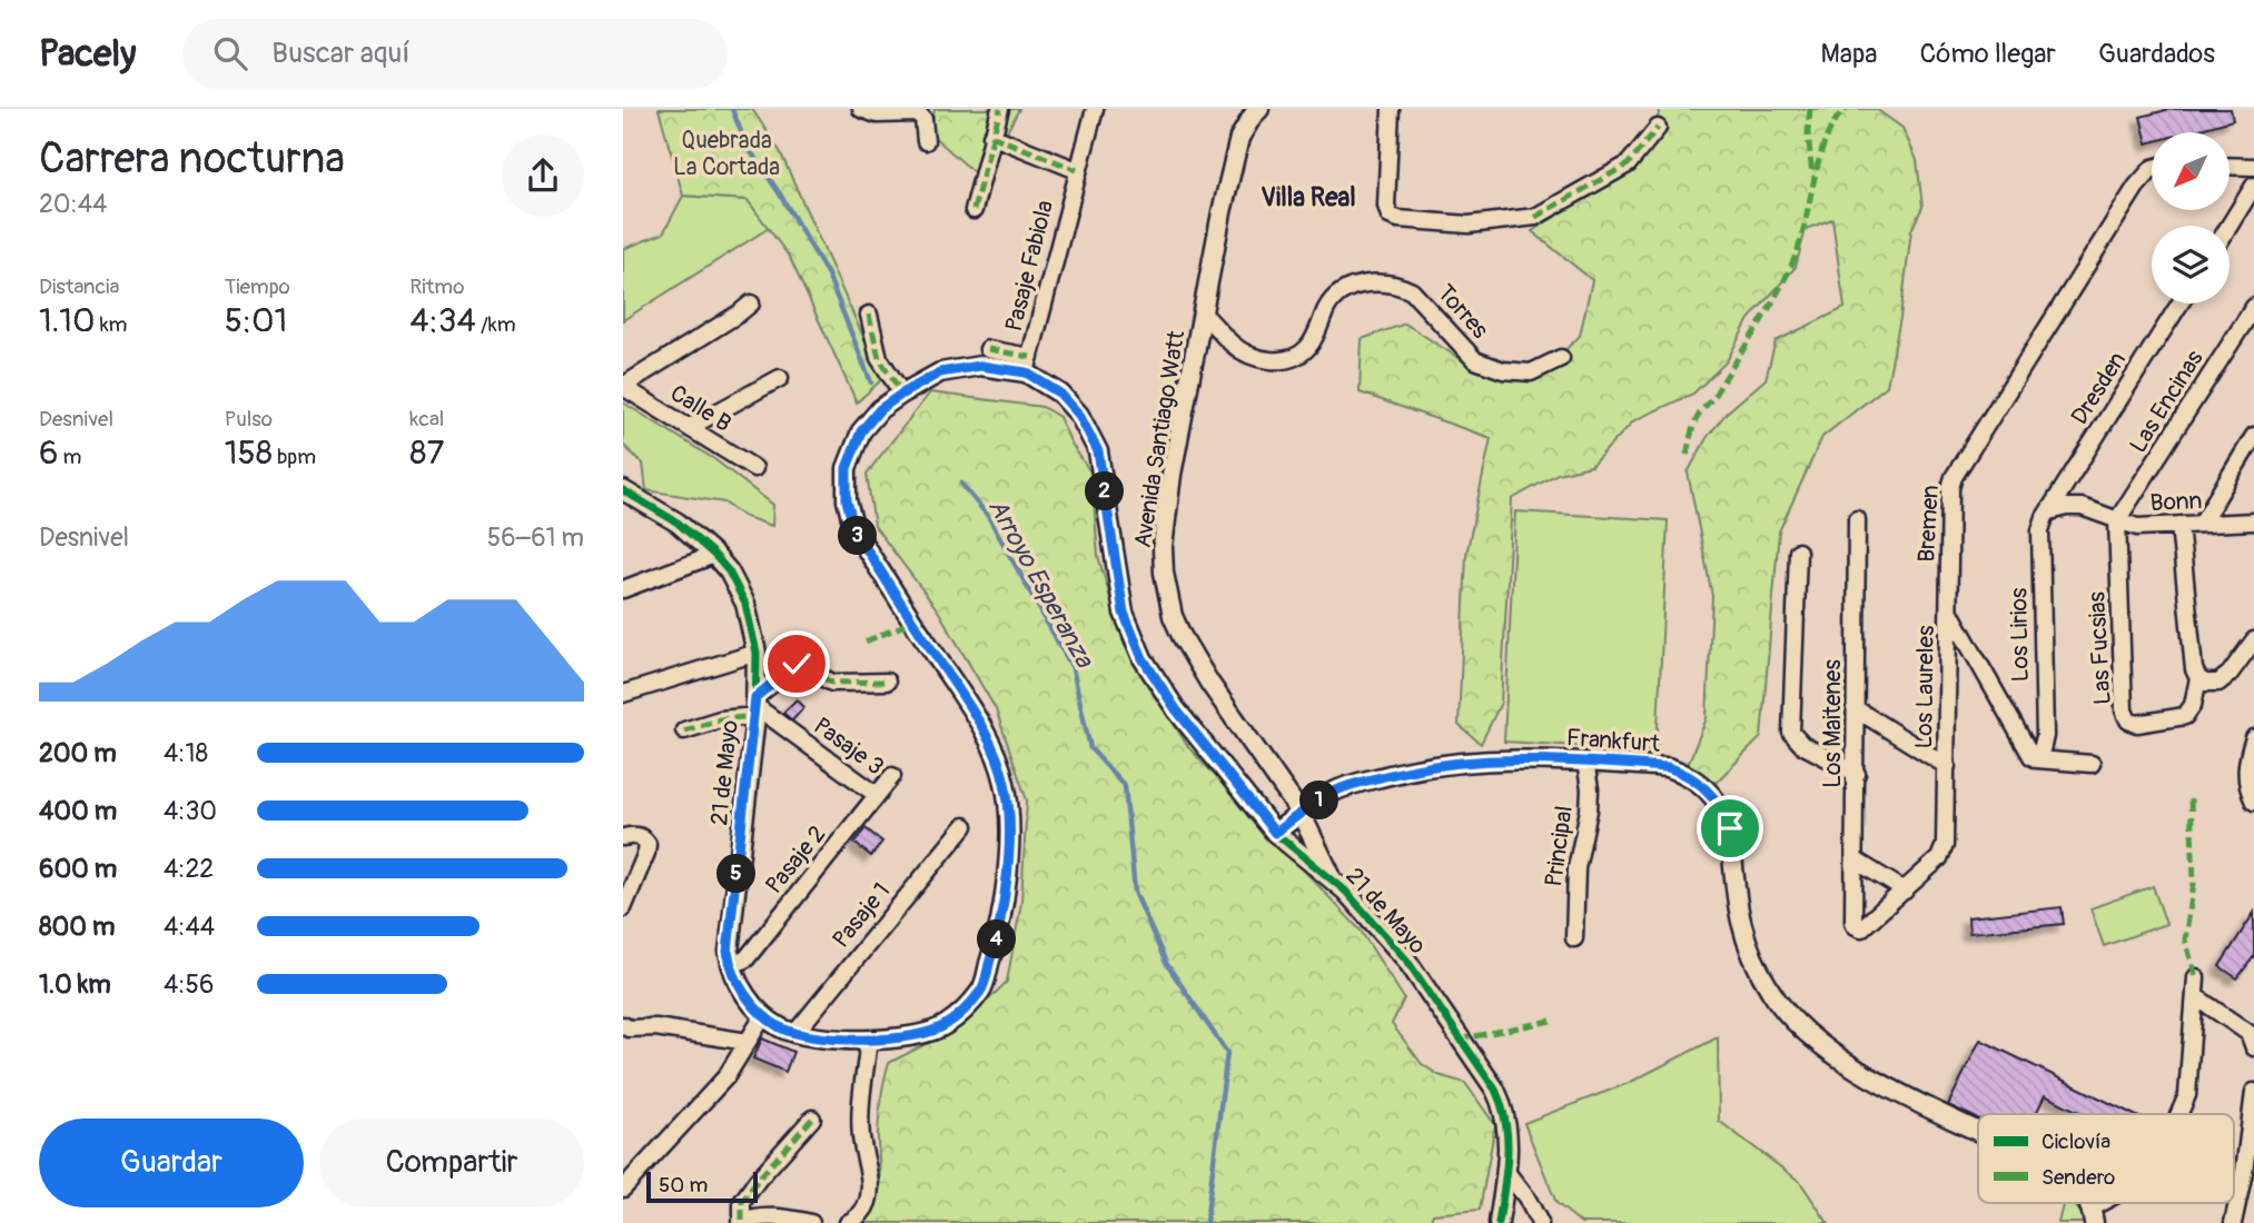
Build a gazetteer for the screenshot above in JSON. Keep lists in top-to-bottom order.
{
  "streets": {
    "street": [
      "Pasaje Fabiola",
      "Torres",
      "Dresden",
      "Las Encinas",
      "Calle B",
      "Avenida Santiago Watt",
      "Bonn",
      "Bremen",
      "Los Lirios",
      "Las Fucsias",
      "Los Laureles",
      "Los Maitenes",
      "Frankfurt",
      "Pasaje 3",
      "21 de Mayo",
      "Principal",
      "Pasaje 2",
      "Pasaje 1"
    ]
  },
  "crossings": [
    ["Pasaje Fabiola", "21 de Mayo"],
    ["Torres", "Avenida Santiago Watt"],
    ["Dresden", "Bonn"],
    ["Dresden", "Los Lirios"],
    ["Las Encinas", "Bonn"],
    ["Las Encinas", "Las Fucsias"],
    ["Avenida Santiago Watt", "Frankfurt"],
    ["Avenida Santiago Watt", "21 de Mayo"],
    ["Bonn", "Los Lirios"],
    ["Bonn", "Las Fucsias"],
    ["Bremen", "Los Laureles"],
    ["Los Laureles", "Los Maitenes"],
    ["Frankfurt", "21 de Mayo"],
    ["Frankfurt", "Principal"],
    ["Pasaje 3", "21 de Mayo"],
    ["Pasaje 3", "Pasaje 2"],
    ["21 de Mayo", "Pasaje 2"],
    ["21 de Mayo", "Pasaje 1"]
  ],
  "districts": ["Villa Real"],
  "water": ["Arroyo Esperanza"],
  "parks": ["Quebrada La Cortada"],
  "legend": ["Ciclovía", "Sendero"],
  "scale_bar": "50 m",
  "north": "bottom left",
  "page": {
    "header": "Pacely",
    "search": "Buscar aquí",
    "nav": ["Mapa", "Cómo llegar", "Guardados"],
    "heading": ["Carrera nocturna", "20:44"],
    "stats": [
      ["Distancia", "1.10 km"],
      ["Tiempo", "5:01"],
      ["Ritmo", "4:34 /km"],
      ["Desnivel", "6 m"],
      ["Pulso", "158 bpm"],
      ["kcal", "87"]
    ],
    "pins": [
      "2",
      "3",
      "1",
      "5",
      "4"
    ],
    "chart": ["Desnivel", "56–61 m"],
    "list": [
      {
        "name": "200 m",
        "note": "4:18"
      },
      {
        "name": "400 m",
        "note": "4:30"
      },
      {
        "name": "600 m",
        "note": "4:22"
      },
      {
        "name": "800 m",
        "note": "4:44"
      },
      {
        "name": "1.0 km",
        "note": "4:56"
      }
    ],
    "buttons": ["Guardar", "Compartir"],
    "scale": "50 m"
  }
}
